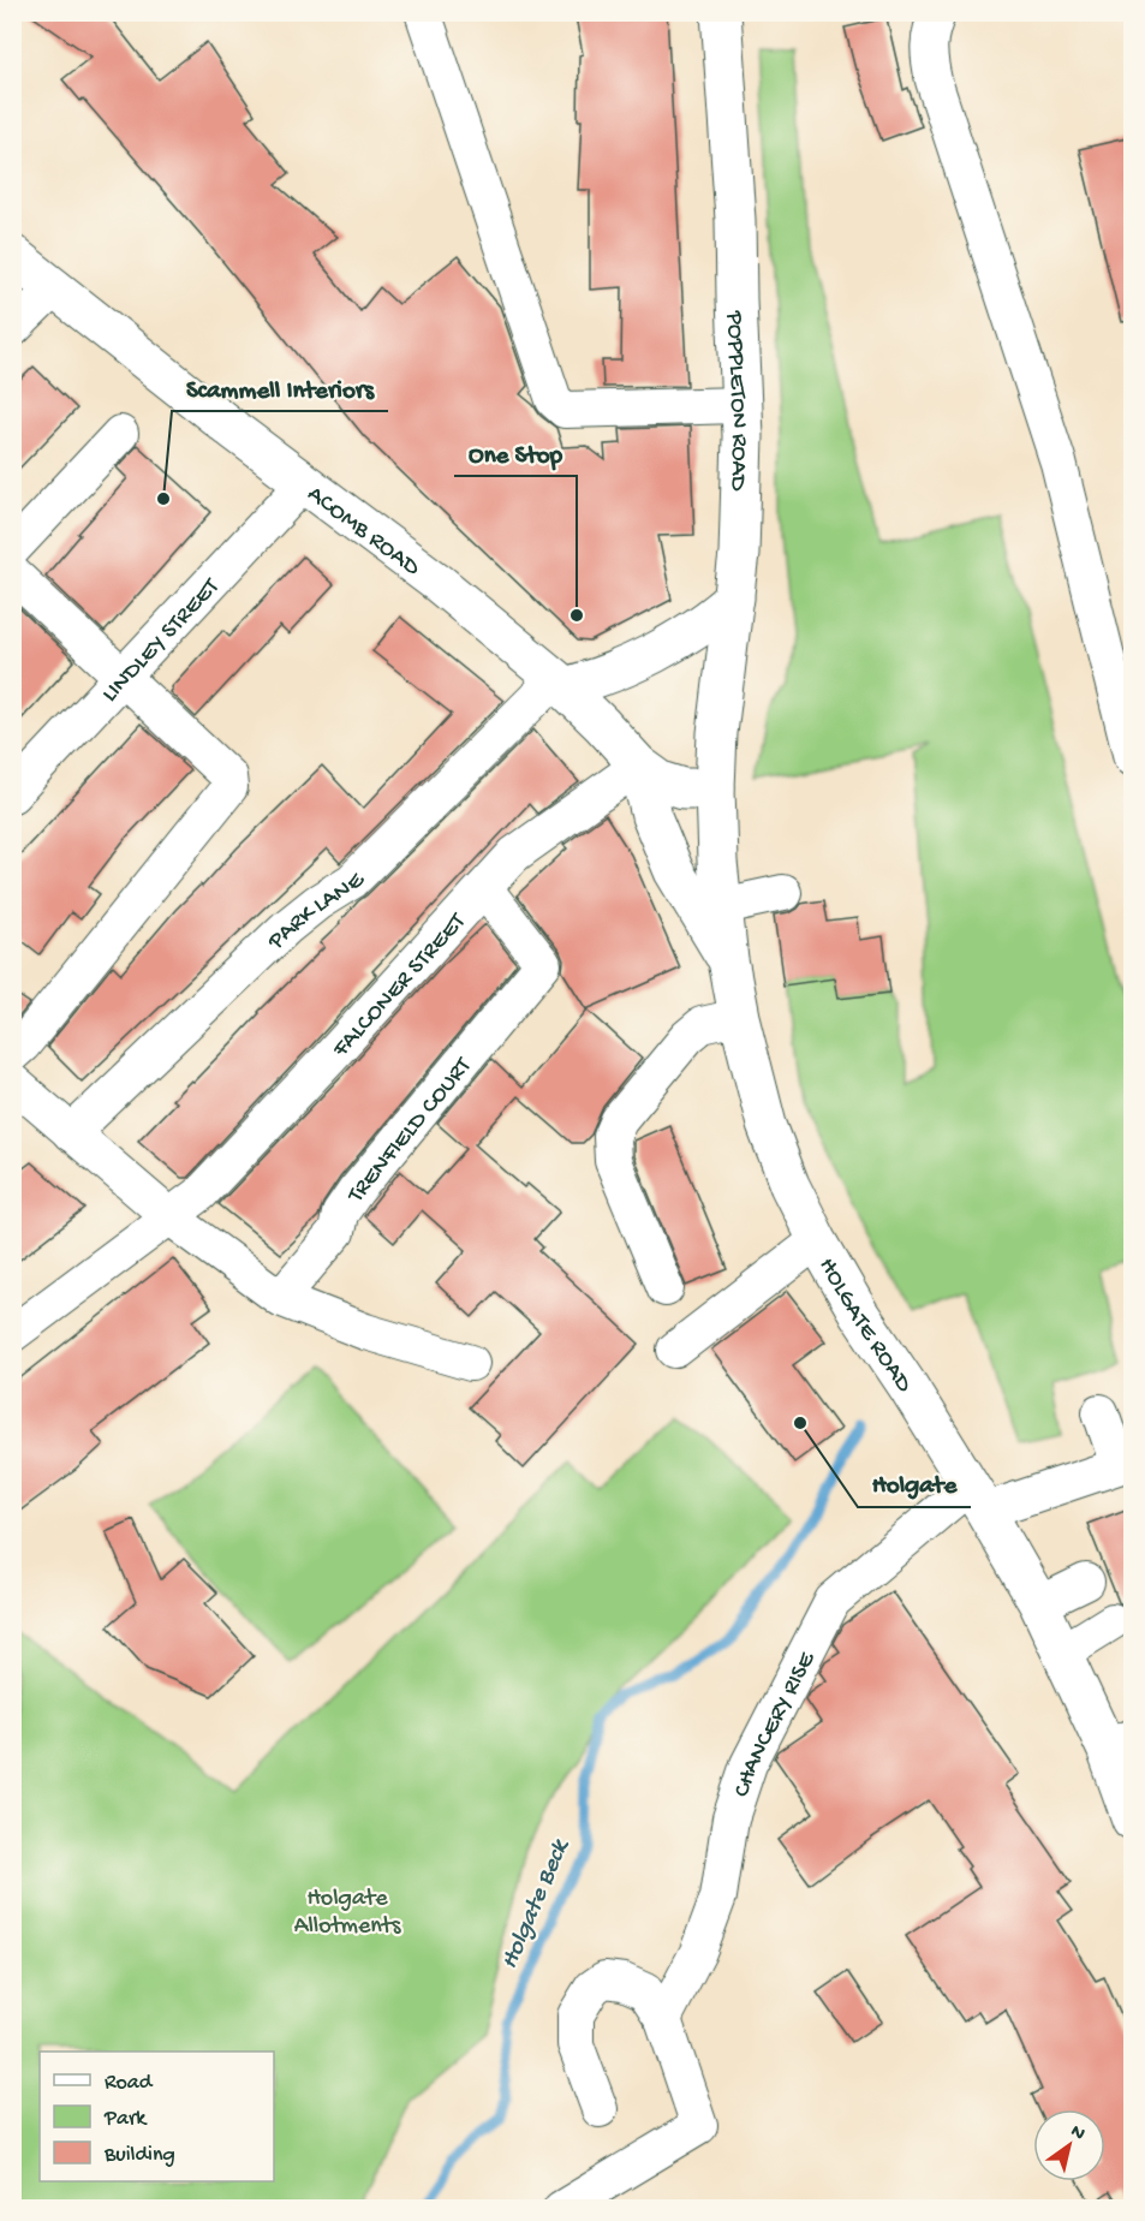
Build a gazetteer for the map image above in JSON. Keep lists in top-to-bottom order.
{
  "streets": {
    "main road": ["POPPLETON ROAD", "ACOMB ROAD", "HOLGATE ROAD"],
    "street": [
      "LINDLEY STREET",
      "PARK LANE",
      "FALCONER STREET",
      "TRENFIELD COURT",
      "CHANCERY RISE"
    ]
  },
  "crossings": [
    ["POPPLETON ROAD", "ACOMB ROAD"],
    ["POPPLETON ROAD", "HOLGATE ROAD"],
    ["ACOMB ROAD", "LINDLEY STREET"],
    ["ACOMB ROAD", "PARK LANE"],
    ["ACOMB ROAD", "FALCONER STREET"],
    ["ACOMB ROAD", "HOLGATE ROAD"],
    ["FALCONER STREET", "TRENFIELD COURT"],
    ["HOLGATE ROAD", "CHANCERY RISE"]
  ],
  "water": ["Holgate Beck"],
  "parks": ["Holgate Allotments"],
  "places": ["Scammell Interiors", "One Stop", "Holgate"],
  "legend": ["Road", "Park", "Building"],
  "north": "top right"
}
